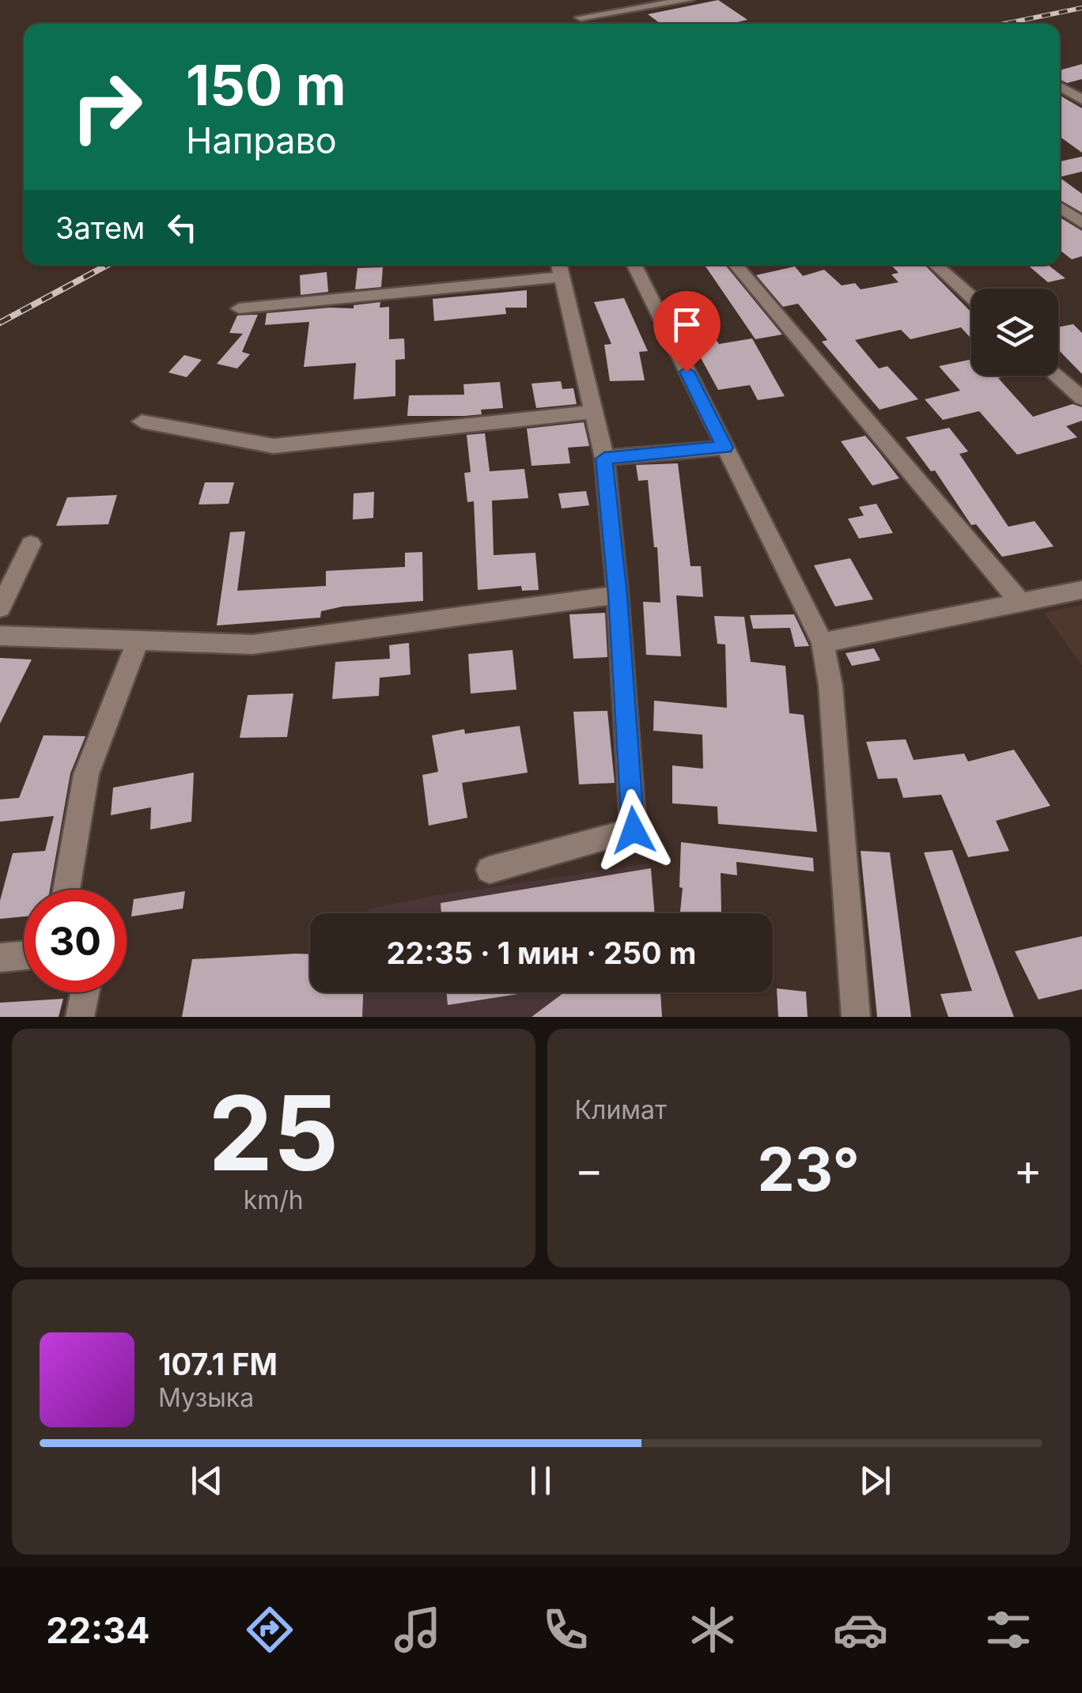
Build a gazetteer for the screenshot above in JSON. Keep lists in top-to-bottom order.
{
  "page": {
    "turn": ["150 m", "Направо"],
    "then": "Затем",
    "limit": "30",
    "trip": "22:35 · 1 мин · 250 m",
    "tile": [
      ["25", "km/h"],
      "Климат"
    ],
    "heat": ["−", "23°", "+"],
    "song": ["107.1 FM", "Музыка"],
    "tabs": "22:34"
  }
}
